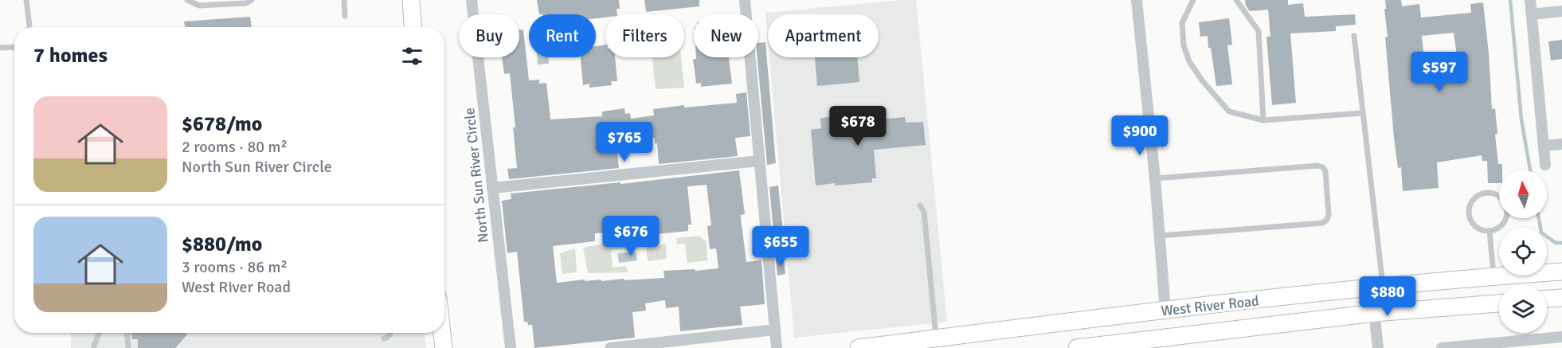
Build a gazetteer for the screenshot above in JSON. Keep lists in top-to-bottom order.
{
  "streets": {
    "main road": ["West River Road"],
    "street": ["North Sun River Circle"]
  },
  "north": "top",
  "page": {
    "chip": [
      "Buy",
      "Rent",
      "Filters",
      "New",
      "Apartment"
    ],
    "heading": "7 homes",
    "price": [
      "$597",
      "$678",
      "$900",
      "$765",
      "$676",
      "$655",
      "$880"
    ],
    "list": [
      {
        "name": "$678/mo",
        "note": "2 rooms · 80 m² · North Sun River Circle"
      },
      {
        "name": "$880/mo",
        "note": "3 rooms · 86 m² · West River Road"
      }
    ]
  }
}
